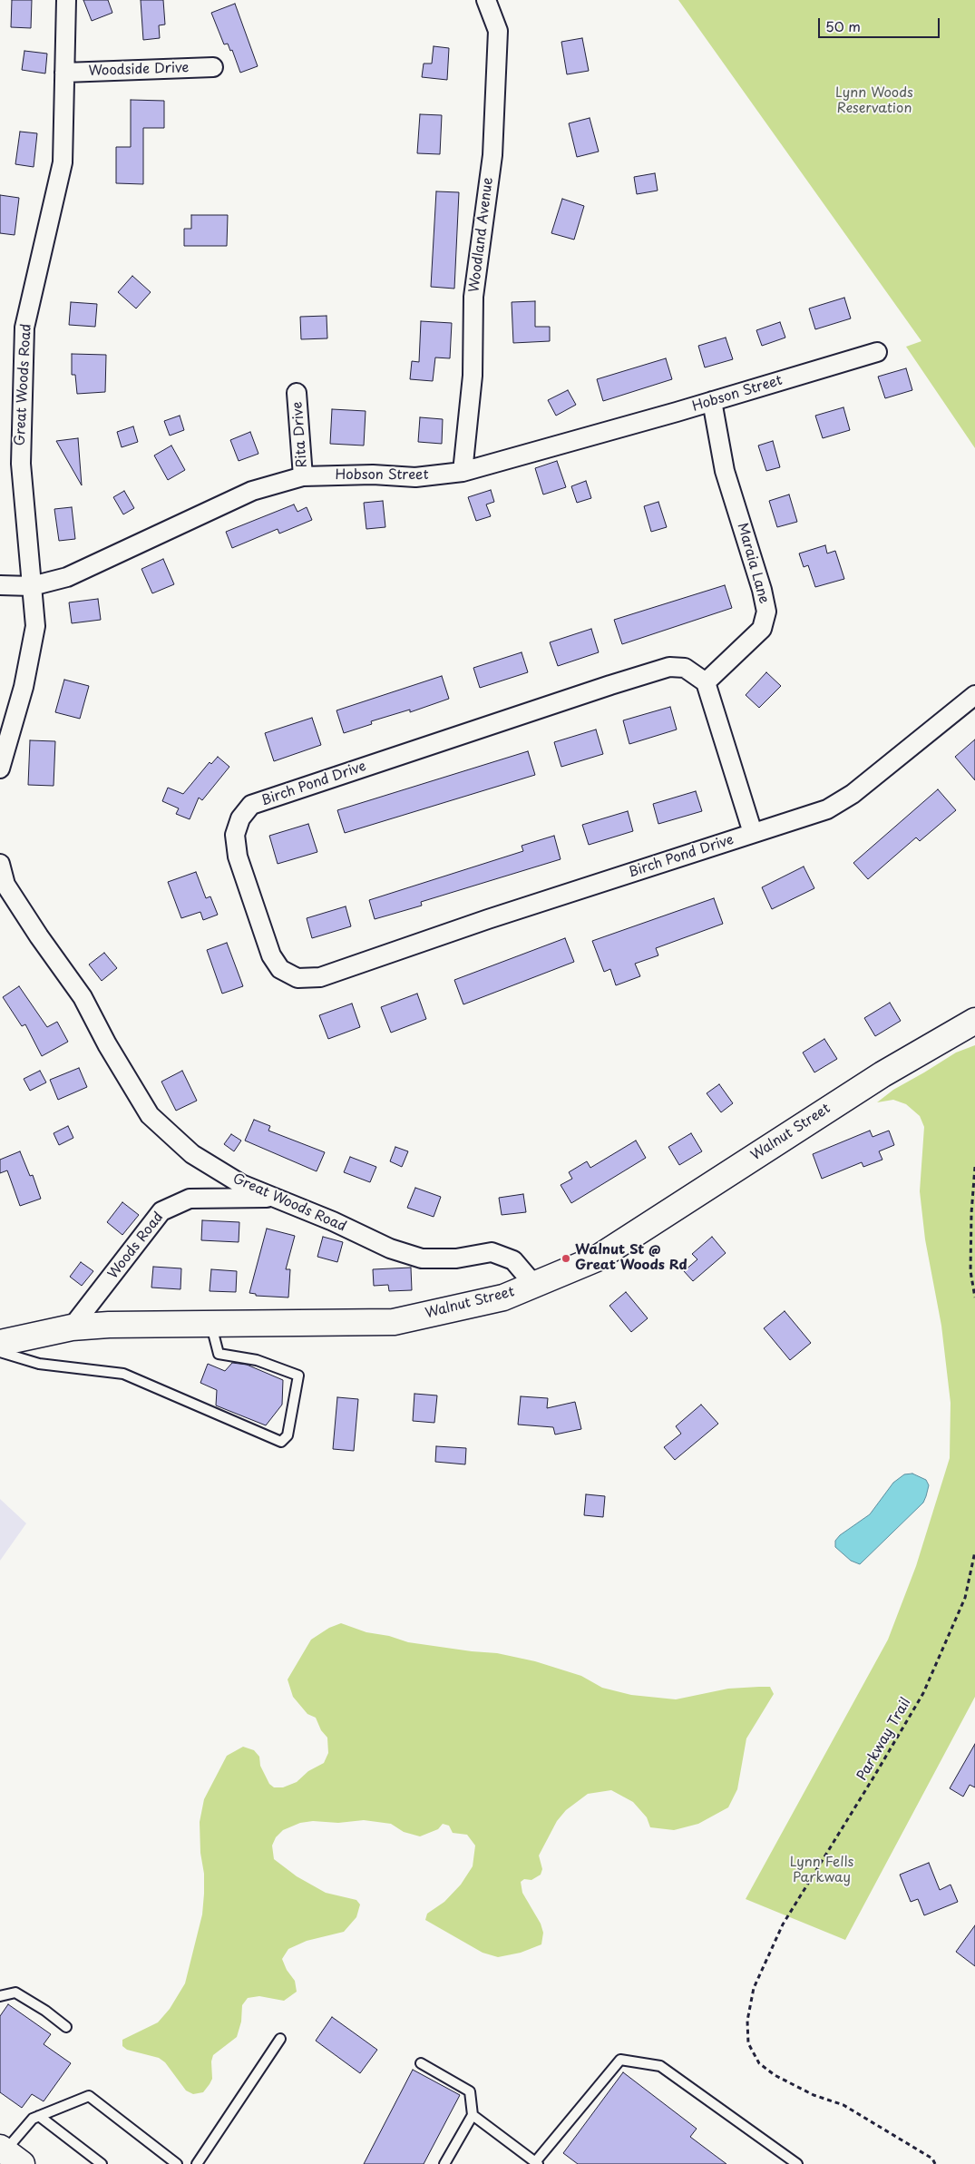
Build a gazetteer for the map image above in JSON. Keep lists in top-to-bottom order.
{
  "streets": {
    "main road": ["Walnut Street"],
    "street": [
      "Woodside Drive",
      "Woodland Avenue",
      "Great Woods Road",
      "Hobson Street",
      "Rita Drive",
      "Maraia Lane",
      "Birch Pond Drive",
      "Woods Road"
    ],
    "path": ["Parkway Trail"]
  },
  "crossings": [
    ["Woodside Drive", "Great Woods Road"],
    ["Woodland Avenue", "Hobson Street"],
    ["Great Woods Road", "Hobson Street"],
    ["Great Woods Road", "Walnut Street"],
    ["Great Woods Road", "Woods Road"],
    ["Hobson Street", "Rita Drive"],
    ["Hobson Street", "Maraia Lane"],
    ["Maraia Lane", "Birch Pond Drive"],
    ["Walnut Street", "Woods Road"]
  ],
  "parks": ["Lynn Woods Reservation", "Lynn Fells Parkway"],
  "places": ["Walnut St @ Great Woods Rd"],
  "scale_bar": "50 m"
}
